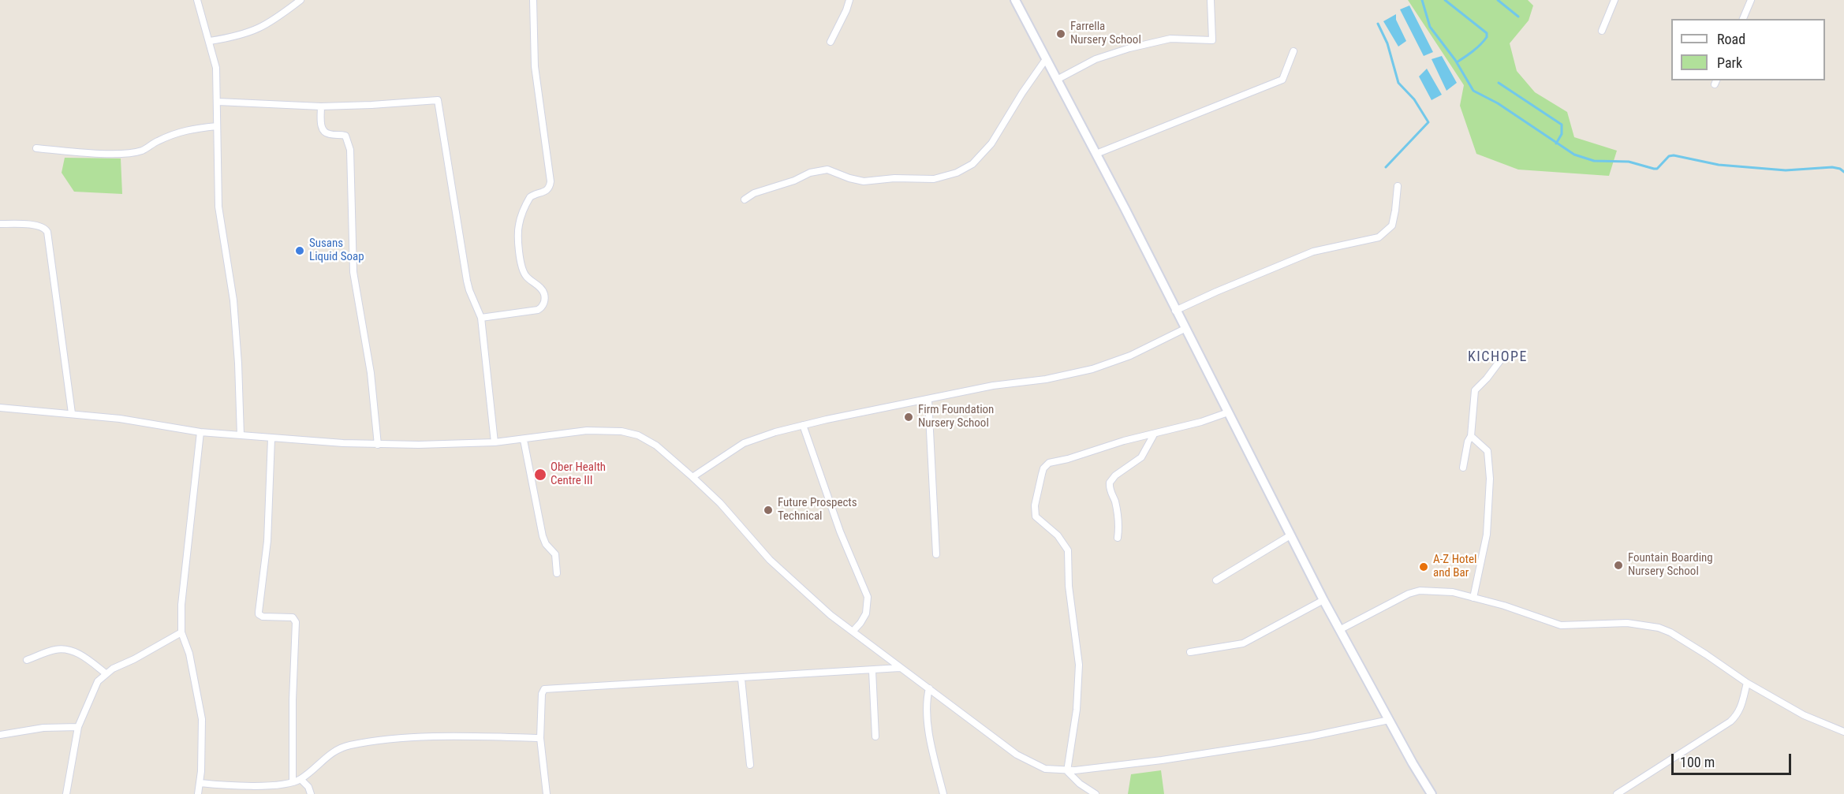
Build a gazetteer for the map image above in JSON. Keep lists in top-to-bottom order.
{
  "districts": ["KICHOPE"],
  "places": [
    "Farrella Nursery School",
    "Susans Liquid Soap",
    "Firm Foundation Nursery School",
    "Ober Health Centre III",
    "Future Prospects Technical",
    "Fountain Boarding Nursery School",
    "A-Z Hotel and Bar"
  ],
  "legend": ["Road", "Park"],
  "scale_bar": "100 m"
}
